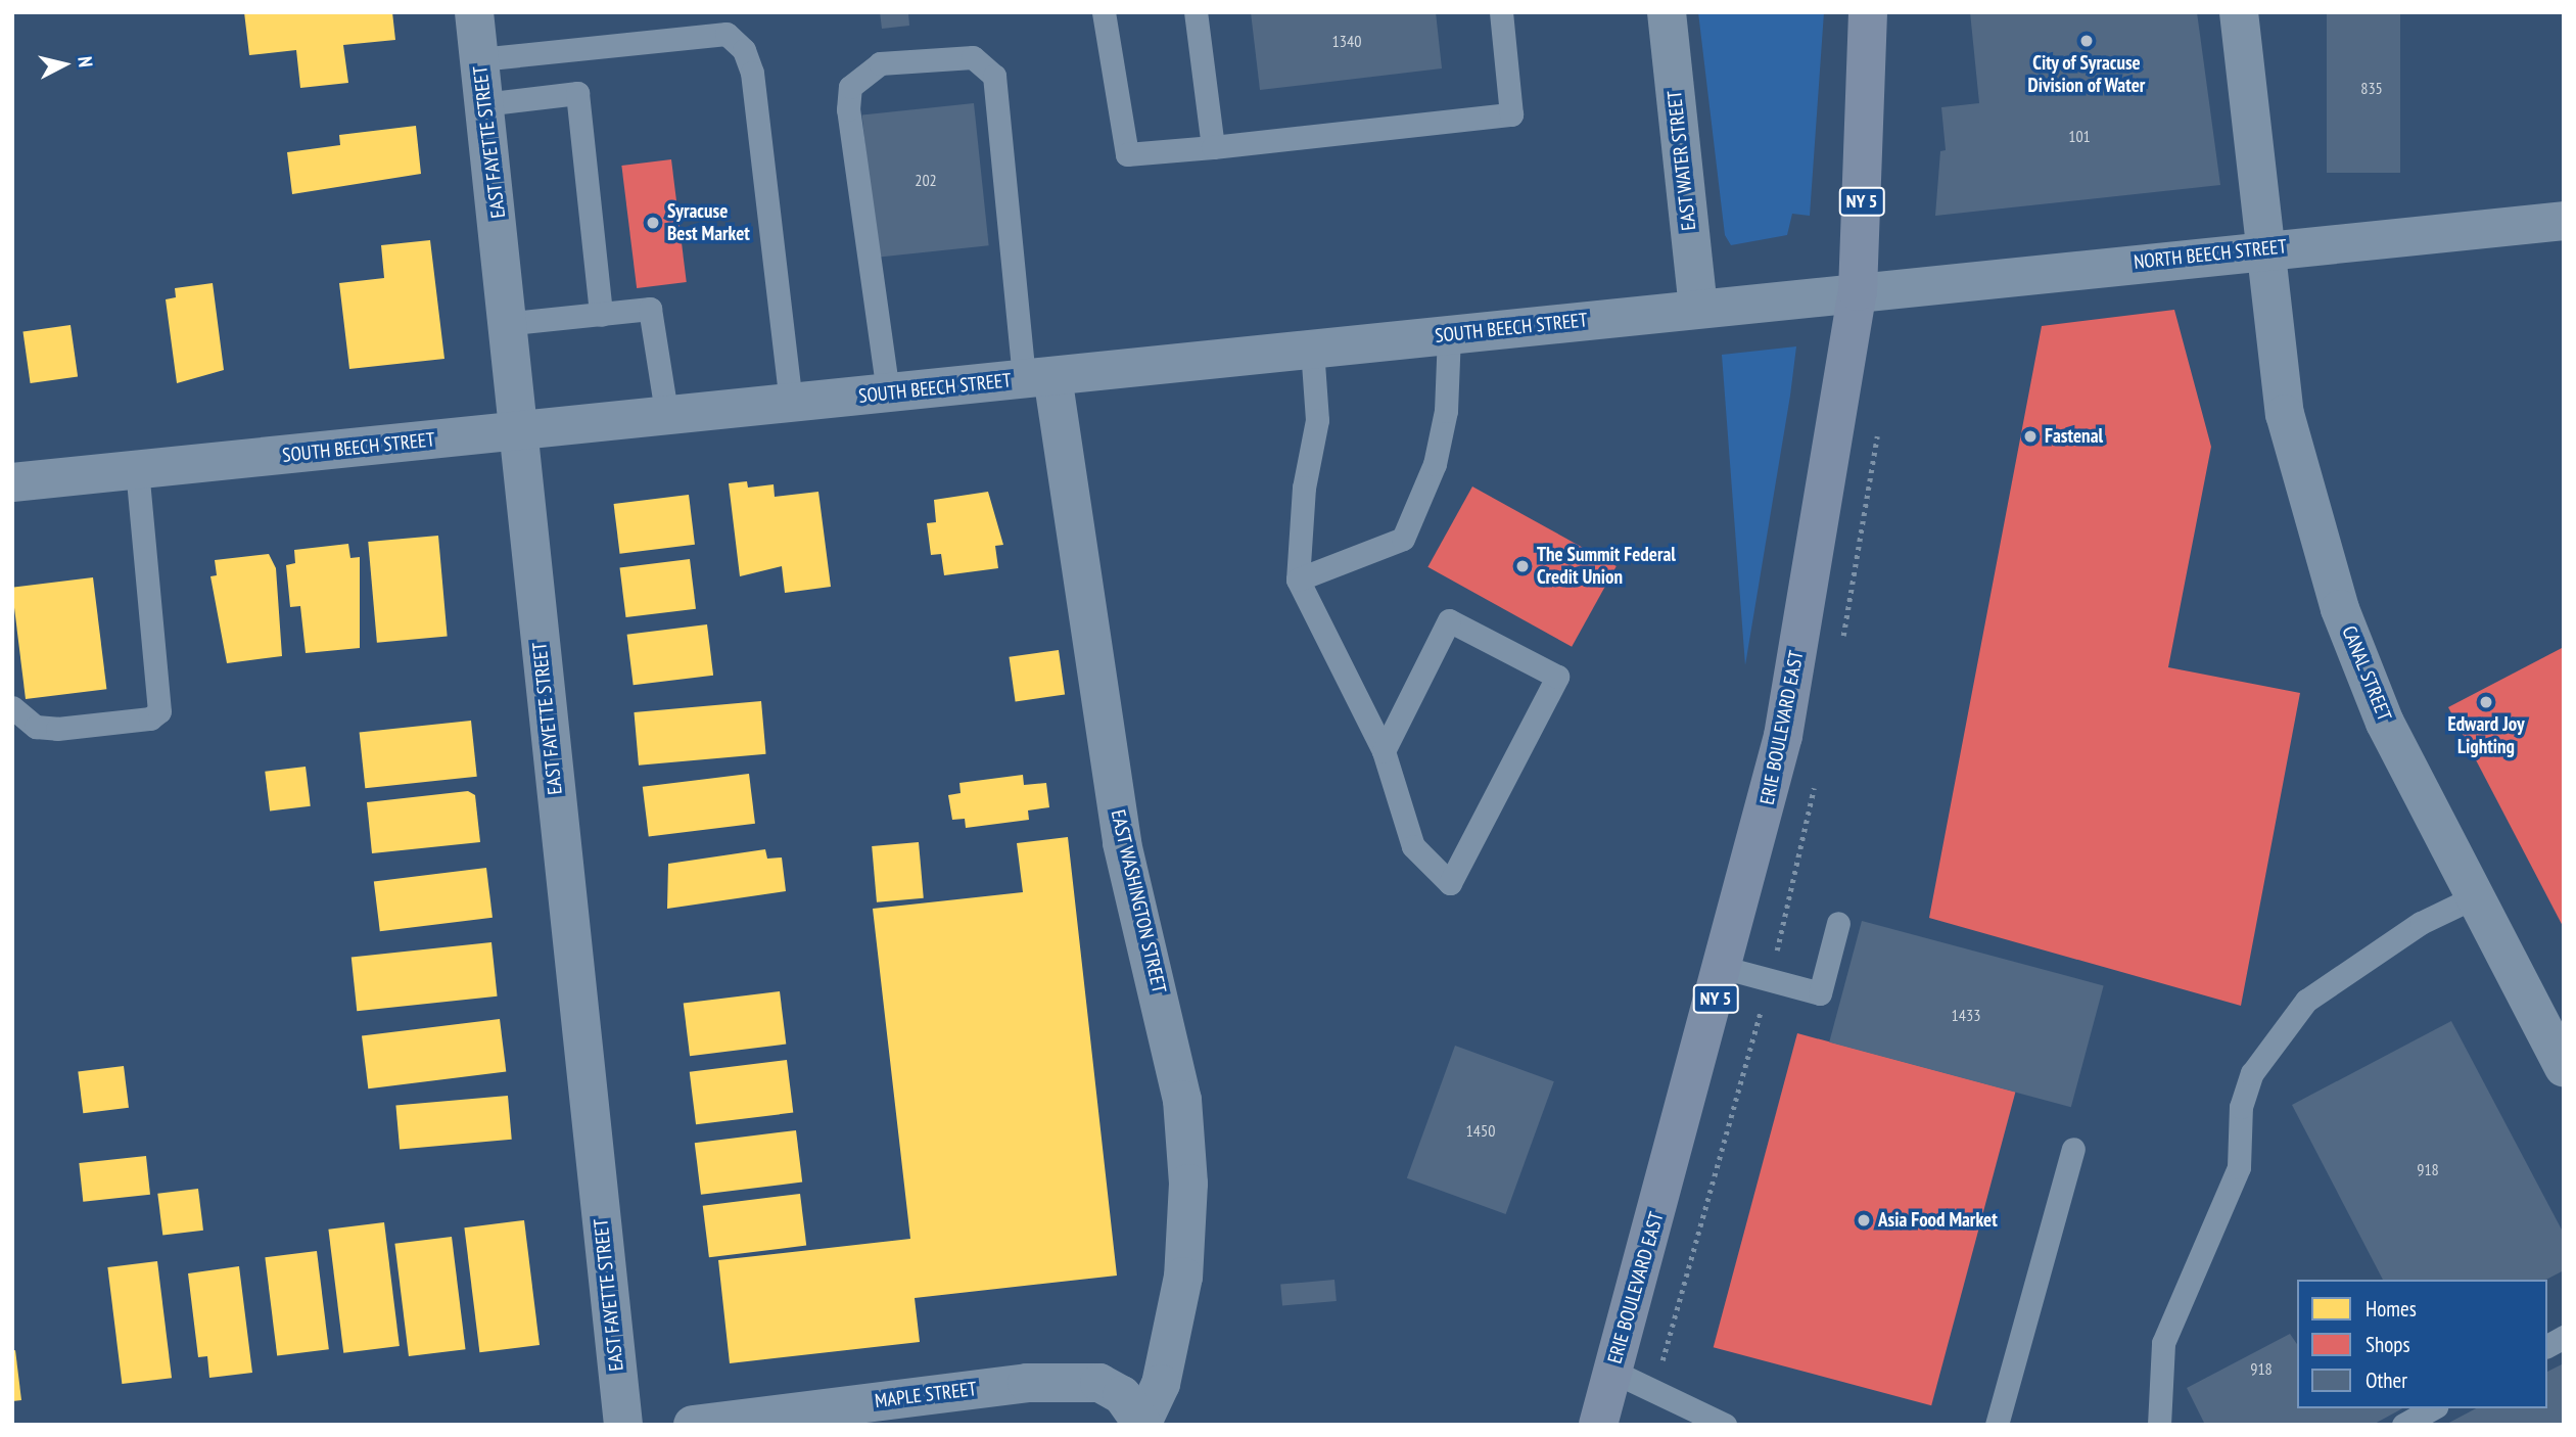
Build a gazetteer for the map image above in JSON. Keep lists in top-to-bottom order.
{
  "streets": {
    "main road": ["NY 5", "ERIE BOULEVARD EAST"],
    "street": [
      "EAST FAYETTE STREET",
      "EAST WATER STREET",
      "NORTH BEECH STREET",
      "SOUTH BEECH STREET",
      "CANAL STREET",
      "EAST WASHINGTON STREET",
      "MAPLE STREET"
    ]
  },
  "crossings": [
    ["EAST FAYETTE STREET", "SOUTH BEECH STREET"],
    ["EAST WATER STREET", "SOUTH BEECH STREET"],
    ["NORTH BEECH STREET", "SOUTH BEECH STREET"],
    ["NORTH BEECH STREET", "CANAL STREET"],
    ["NORTH BEECH STREET", "ERIE BOULEVARD EAST"],
    ["SOUTH BEECH STREET", "ERIE BOULEVARD EAST"],
    ["SOUTH BEECH STREET", "EAST WASHINGTON STREET"],
    ["EAST WASHINGTON STREET", "MAPLE STREET"]
  ],
  "places": [
    "City of Syracuse Division of Water",
    "Syracuse Best Market",
    "Fastenal",
    "The Summit Federal Credit Union",
    "Edward Joy Lighting",
    "Asia Food Market"
  ],
  "house_numbers": [
    "1340",
    "835",
    "101",
    "202",
    "1433",
    "1450",
    "918",
    "918"
  ],
  "legend": ["Homes", "Shops", "Other"],
  "north": "right"
}
